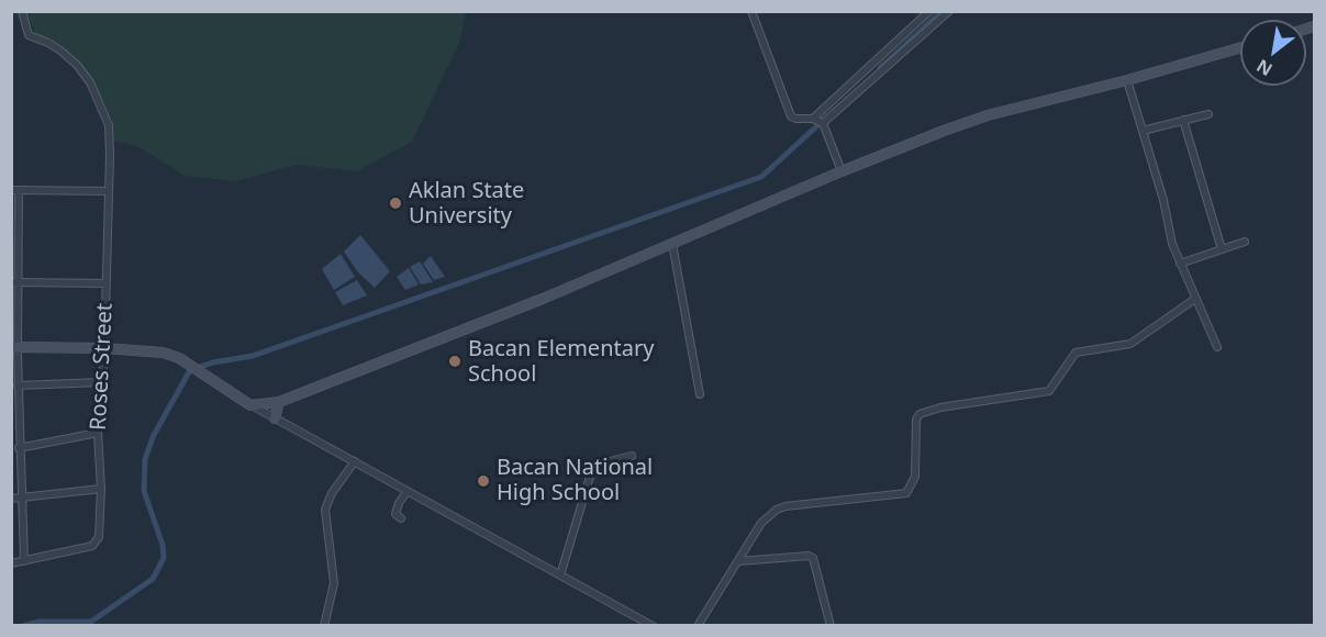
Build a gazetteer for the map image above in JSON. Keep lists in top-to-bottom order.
{
  "streets": {
    "street": ["Roses Street"]
  },
  "places": ["Aklan State University", "Bacan Elementary School", "Bacan National High School"],
  "north": "bottom left"
}
